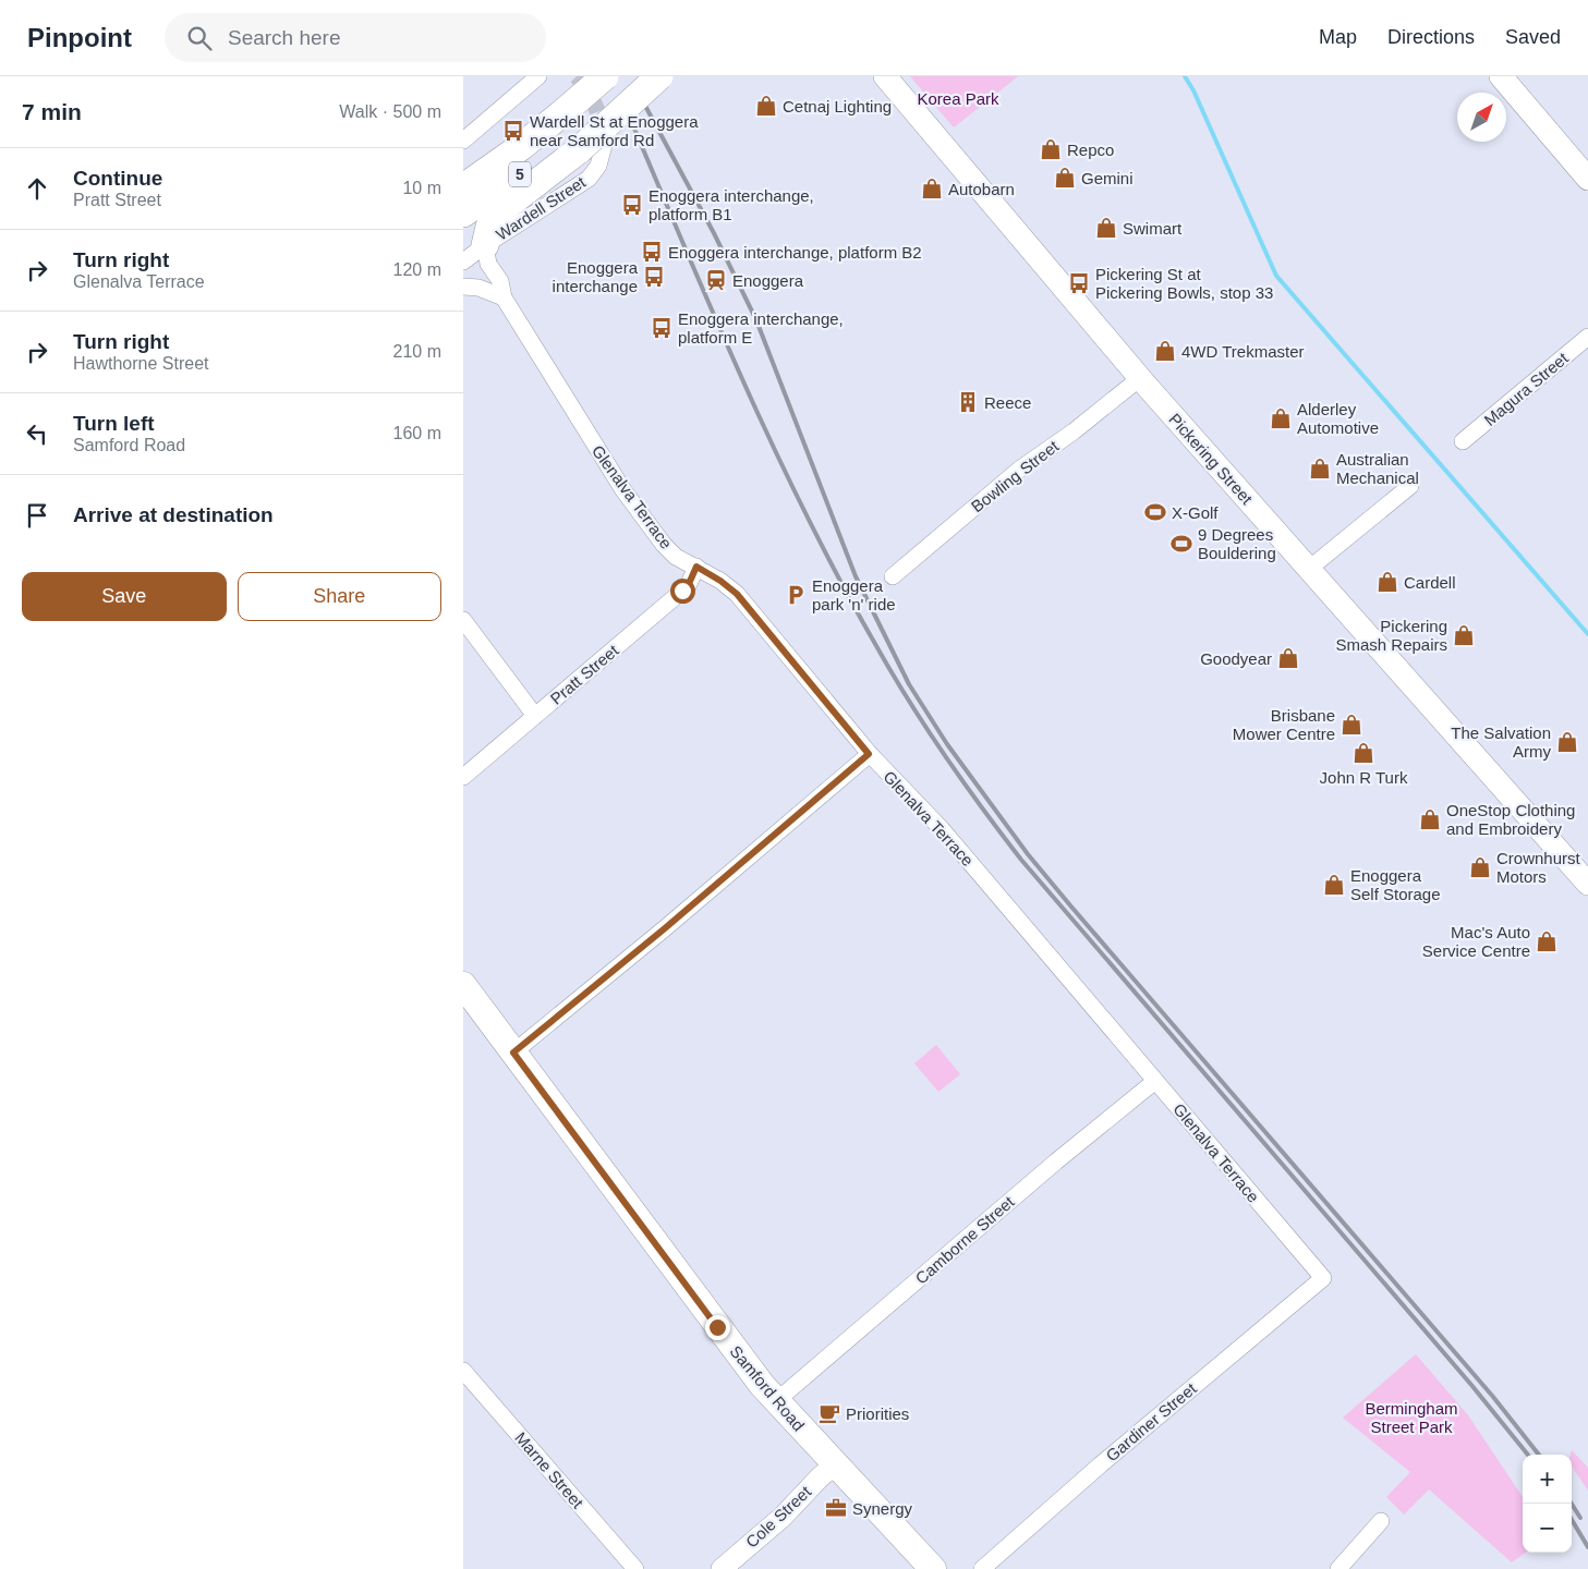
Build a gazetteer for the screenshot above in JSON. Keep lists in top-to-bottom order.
{
  "streets": {
    "highway": ["5"],
    "main road": ["Pickering Street", "Samford Road"],
    "street": [
      "Wardell Street",
      "Magura Street",
      "Bowling Street",
      "Glenalva Terrace",
      "Pratt Street",
      "Camborne Street",
      "Gardiner Street",
      "Marne Street",
      "Cole Street"
    ]
  },
  "crossings": [
    ["Wardell Street", "Glenalva Terrace"],
    ["Pickering Street", "Bowling Street"],
    ["Glenalva Terrace", "Pratt Street"],
    ["Glenalva Terrace", "Camborne Street"],
    ["Glenalva Terrace", "Gardiner Street"],
    ["Camborne Street", "Samford Road"],
    ["Samford Road", "Cole Street"]
  ],
  "parks": ["Korea Park", "Bermingham Street Park"],
  "places": {
    "shop": [
      "Cetnaj Lighting",
      "Repco",
      "Gemini",
      "Autobarn",
      "Swimart",
      "4WD Trekmaster",
      "Alderley Automotive",
      "Australian Mechanical",
      "Cardell",
      "Pickering Smash Repairs",
      "Goodyear",
      "Brisbane Mower Centre",
      "The Salvation Army",
      "John R Turk",
      "OneStop Clothing and Embroidery",
      "Crownhurst Motors",
      "Enoggera Self Storage",
      "Mac's Auto Service Centre"
    ],
    "bus stop": [
      "Wardell St at Enoggera near Samford Rd",
      "Enoggera interchange, platform B1",
      "Enoggera interchange, platform B2",
      "Enoggera interchange",
      "Pickering St at Pickering Bowls, stop 33",
      "Enoggera interchange, platform E"
    ],
    "station": ["Enoggera"],
    "building": ["Reece"],
    "sports": ["X-Golf", "9 Degrees Bouldering"],
    "parking": ["Enoggera park 'n' ride"],
    "cafe": ["Priorities"],
    "office": ["Synergy"]
  },
  "north": "top right",
  "page": {
    "header": "Pinpoint",
    "search": "Search here",
    "nav": ["Map", "Directions", "Saved"],
    "heading": ["7 min", "Walk · 500 m"],
    "list": [
      ["Continue", "Pratt Street", "10 m"],
      ["Turn right", "Glenalva Terrace", "120 m"],
      ["Turn right", "Hawthorne Street", "210 m"],
      ["Turn left", "Samford Road", "160 m"],
      "Arrive at destination"
    ],
    "buttons": ["Save", "Share"],
    "map_buttons": ["+", "−"]
  }
}
